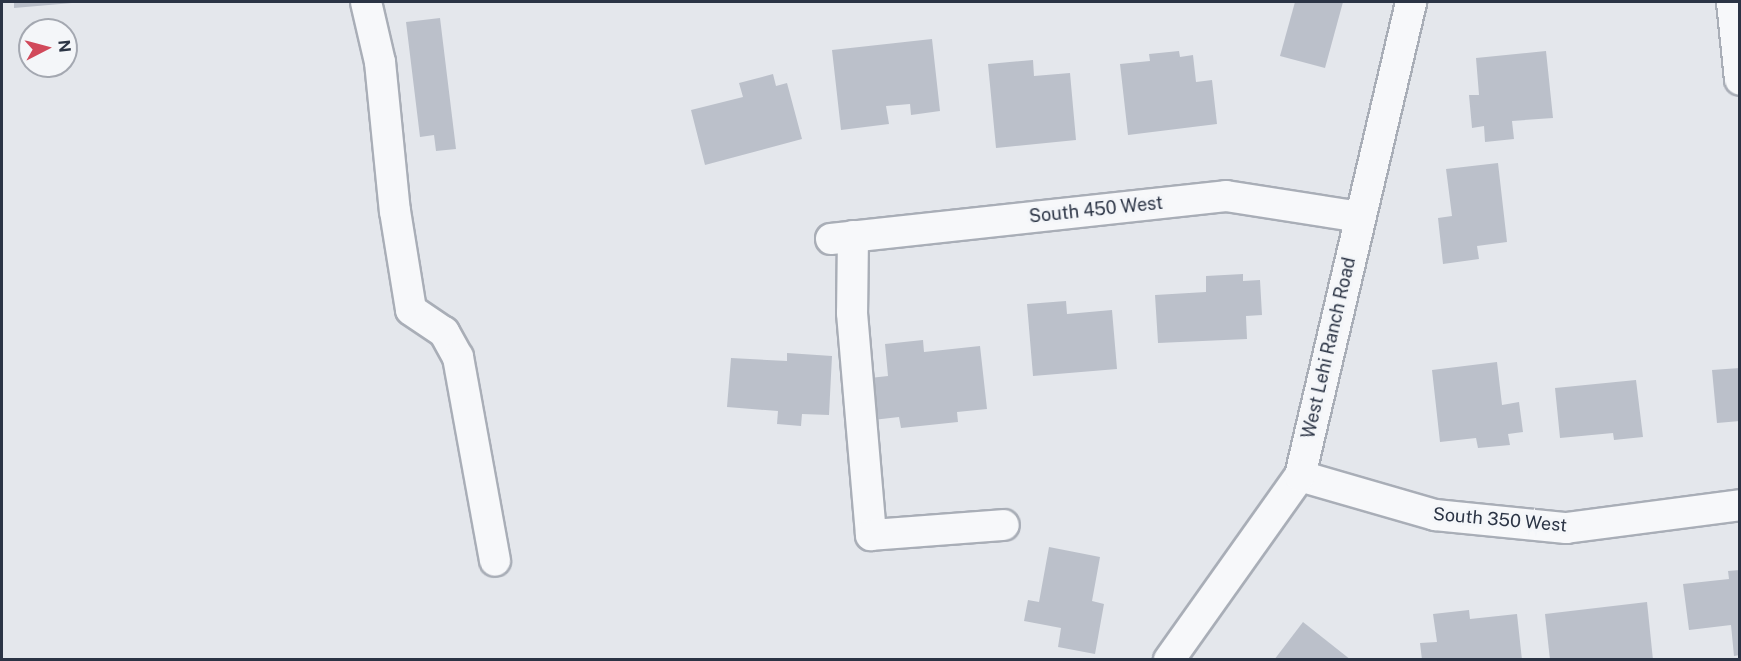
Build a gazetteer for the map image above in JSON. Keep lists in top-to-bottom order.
{
  "streets": {
    "street": ["South 450 West", "West Lehi Ranch Road", "South 350 West"]
  },
  "crossings": [
    ["South 450 West", "West Lehi Ranch Road"],
    ["West Lehi Ranch Road", "South 350 West"]
  ],
  "north": "right"
}
